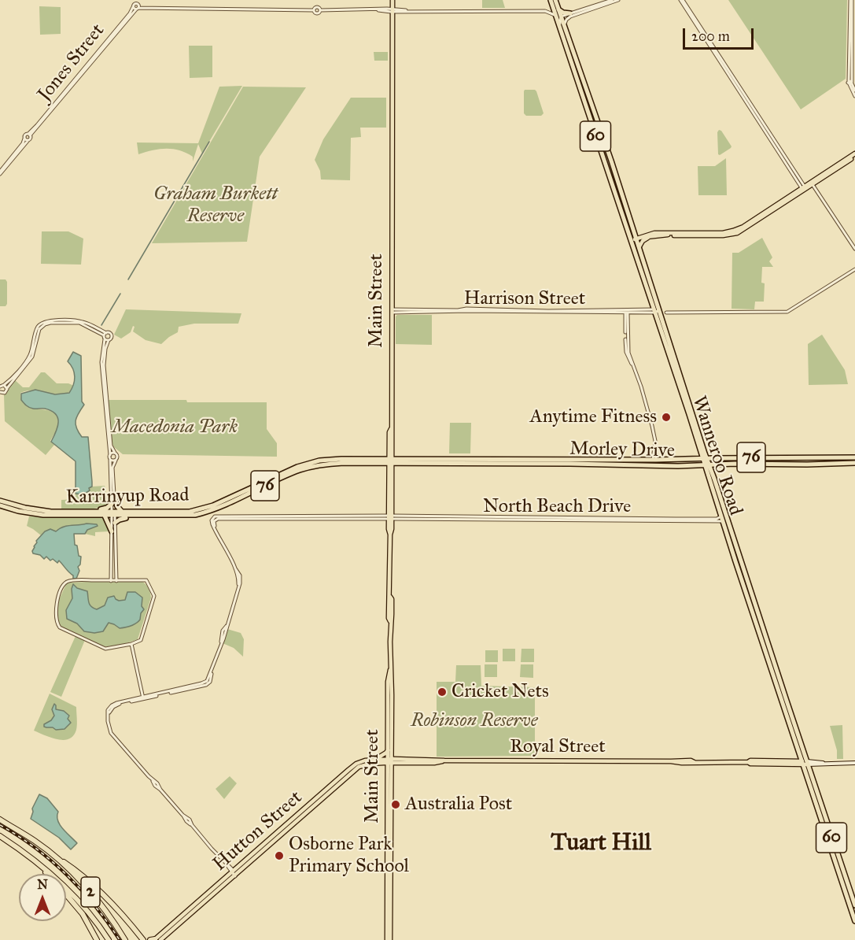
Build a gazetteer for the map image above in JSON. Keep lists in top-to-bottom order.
{
  "streets": {
    "highway": [
      "60",
      "Morley Drive",
      "Wanneroo Road",
      "76",
      "Karrinyup Road",
      "2"
    ],
    "main road": ["Main Street", "Royal Street", "Hutton Street"],
    "street": ["Jones Street", "Harrison Street", "North Beach Drive"]
  },
  "crossings": [
    ["Harrison Street", "Main Street"],
    ["Harrison Street", "Wanneroo Road"],
    ["Main Street", "Morley Drive"],
    ["Main Street", "Karrinyup Road"],
    ["Main Street", "North Beach Drive"],
    ["Main Street", "Royal Street"],
    ["Main Street", "Hutton Street"],
    ["Morley Drive", "Wanneroo Road"],
    ["Morley Drive", "Karrinyup Road"],
    ["Wanneroo Road", "North Beach Drive"],
    ["Wanneroo Road", "Royal Street"],
    ["Royal Street", "Hutton Street"]
  ],
  "districts": ["Tuart Hill"],
  "parks": ["Graham Burkett Reserve", "Macedonia Park", "Robinson Reserve"],
  "places": [
    "Anytime Fitness",
    "Cricket Nets",
    "Australia Post",
    "Osborne Park Primary School"
  ],
  "scale_bar": "200 m",
  "north": "top"
}
